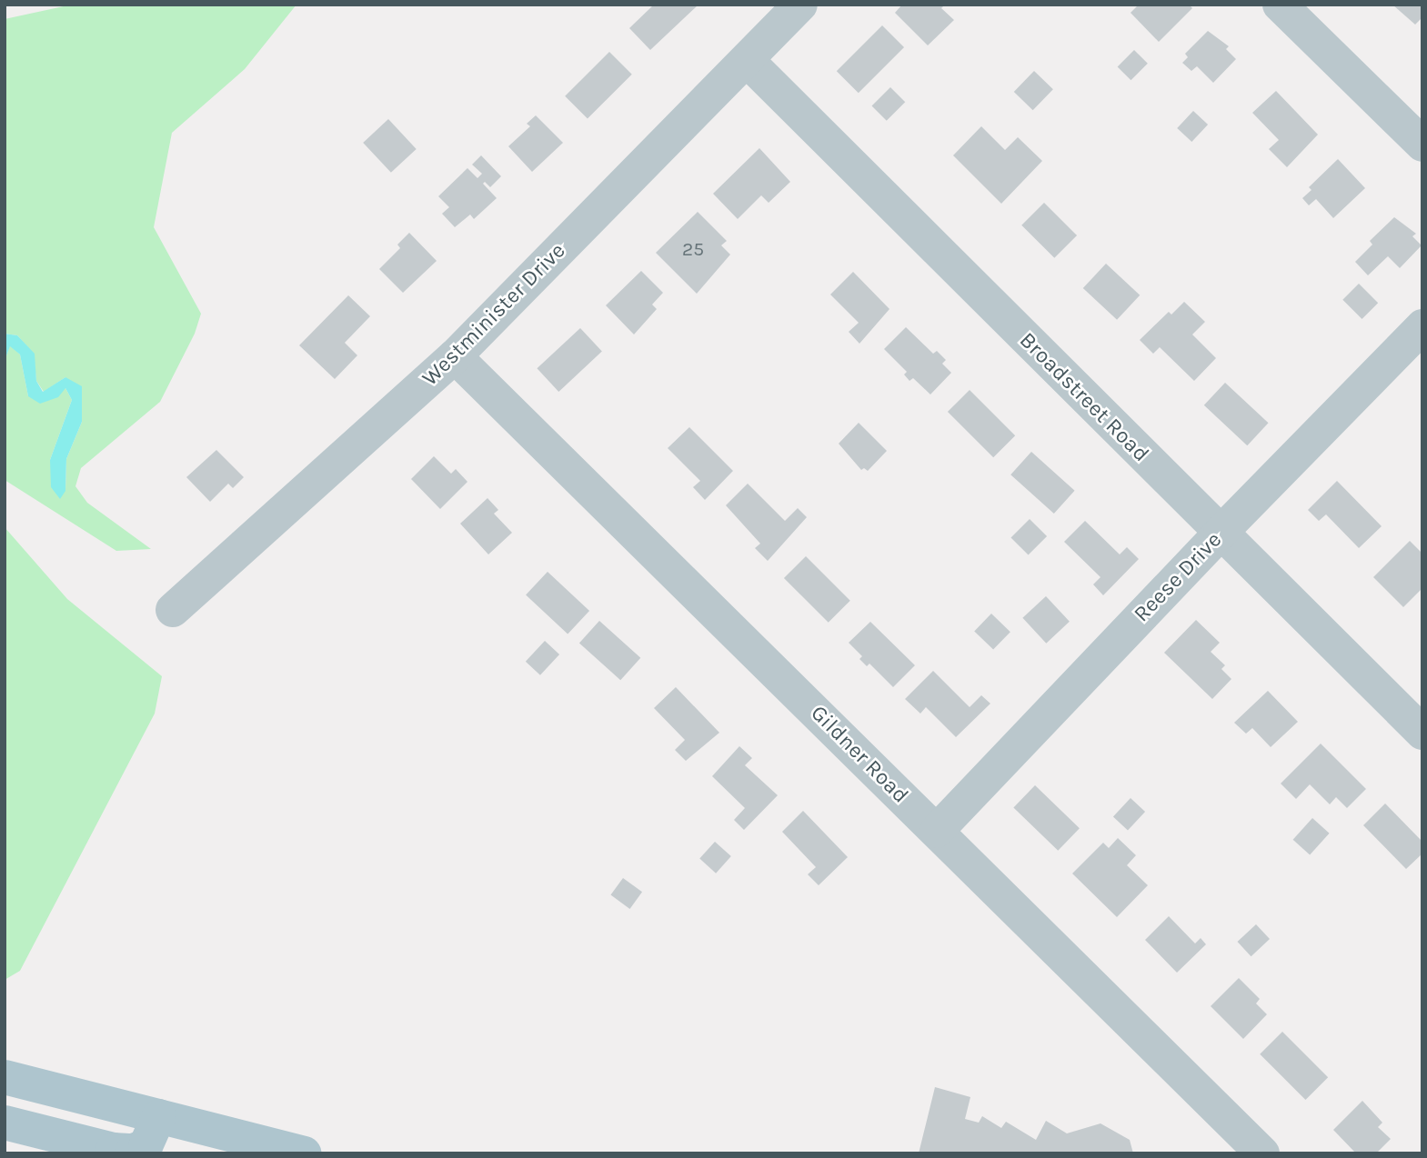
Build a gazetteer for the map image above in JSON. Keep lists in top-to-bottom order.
{
  "streets": {
    "street": [
      "Westminister Drive",
      "Broadstreet Road",
      "Reese Drive",
      "Gildner Road"
    ]
  },
  "crossings": [
    ["Westminister Drive", "Broadstreet Road"],
    ["Westminister Drive", "Gildner Road"],
    ["Broadstreet Road", "Reese Drive"],
    ["Reese Drive", "Gildner Road"]
  ],
  "house_numbers": ["25"]
}
